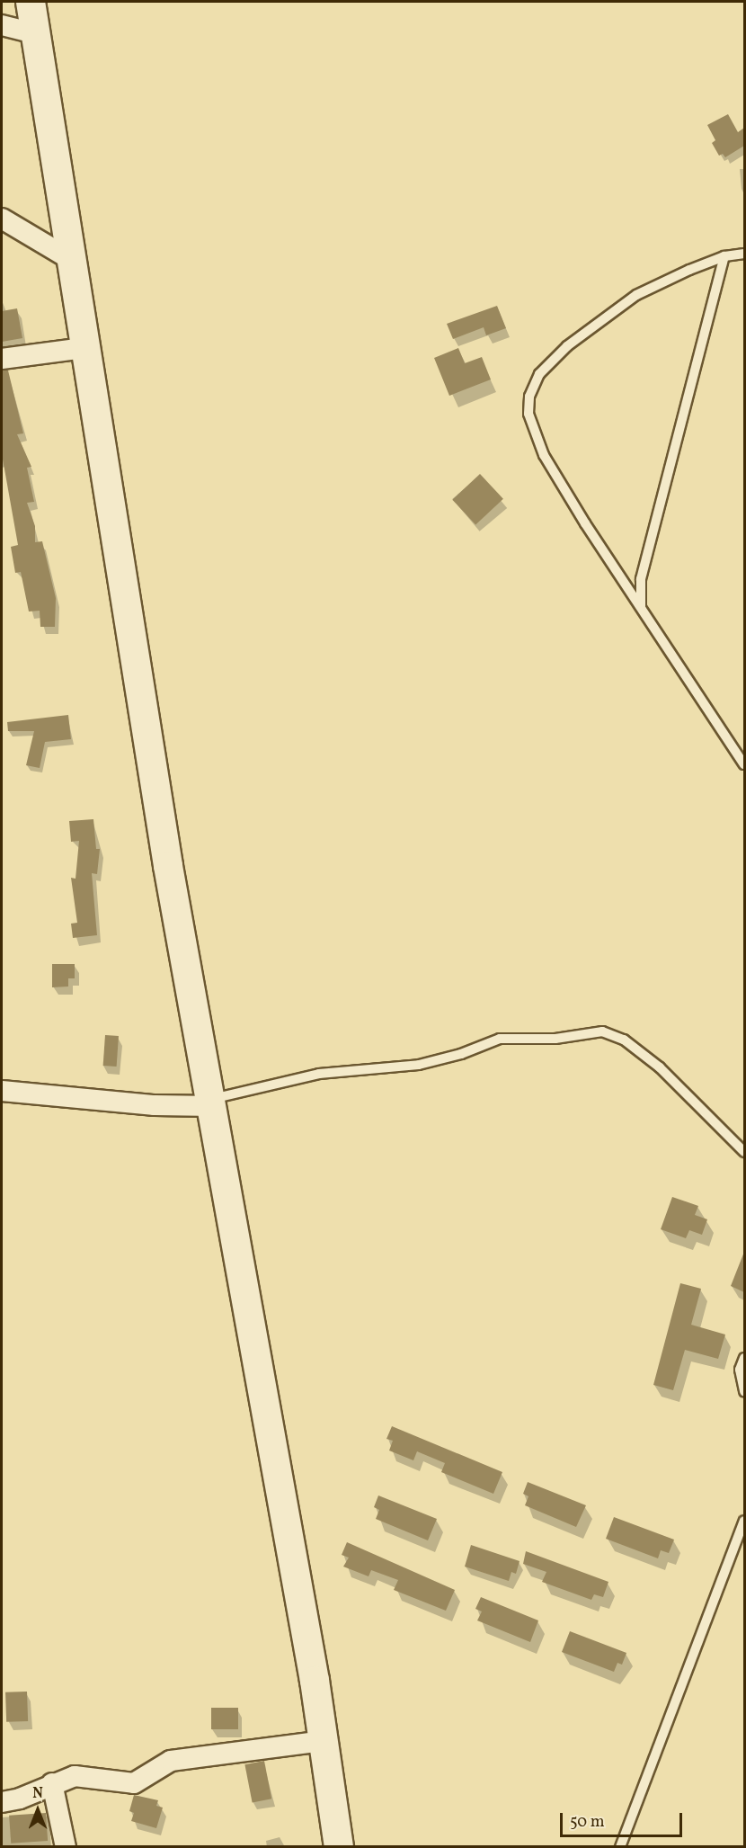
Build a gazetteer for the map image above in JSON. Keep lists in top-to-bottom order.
{
  "scale_bar": "50 m",
  "north": "top"
}
